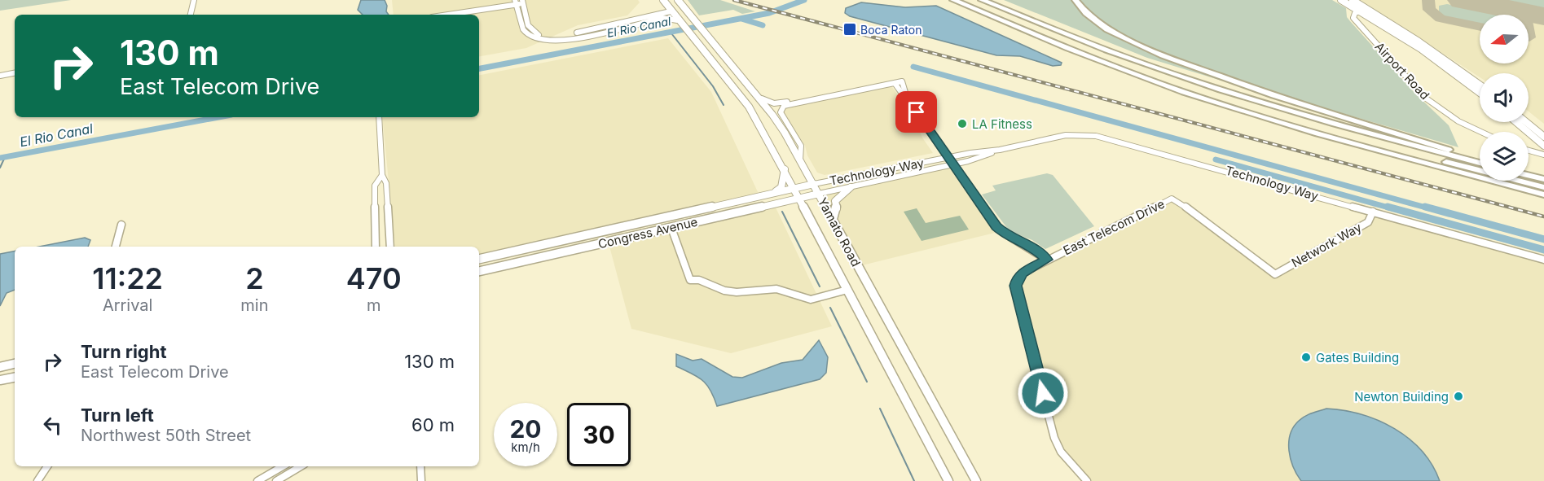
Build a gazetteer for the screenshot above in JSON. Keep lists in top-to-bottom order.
{
  "streets": {
    "main road": ["Yamato Road", "Congress Avenue"],
    "street": [
      "Airport Road",
      "Technology Way",
      "East Telecom Drive",
      "Network Way"
    ]
  },
  "crossings": [
    ["Technology Way", "Yamato Road"],
    ["Technology Way", "Congress Avenue"],
    ["Technology Way", "Network Way"],
    ["East Telecom Drive", "Network Way"],
    ["Yamato Road", "Congress Avenue"]
  ],
  "water": ["El Rio Canal"],
  "places": {
    "transit": ["Boca Raton"],
    "other": ["LA Fitness", "Gates Building", "Newton Building"]
  },
  "north": "left",
  "page": {
    "turn": ["130 m", "East Telecom Drive"],
    "eta": [
      "11:22",
      "Arrival",
      "2",
      "min",
      "470",
      "m"
    ],
    "list": [
      {
        "name": "Turn right",
        "note": "East Telecom Drive",
        "value": "130 m"
      },
      {
        "name": "Turn left",
        "note": "Northwest 50th Street",
        "value": "60 m"
      }
    ],
    "speed": "20 km/h",
    "limit": "30"
  }
}
